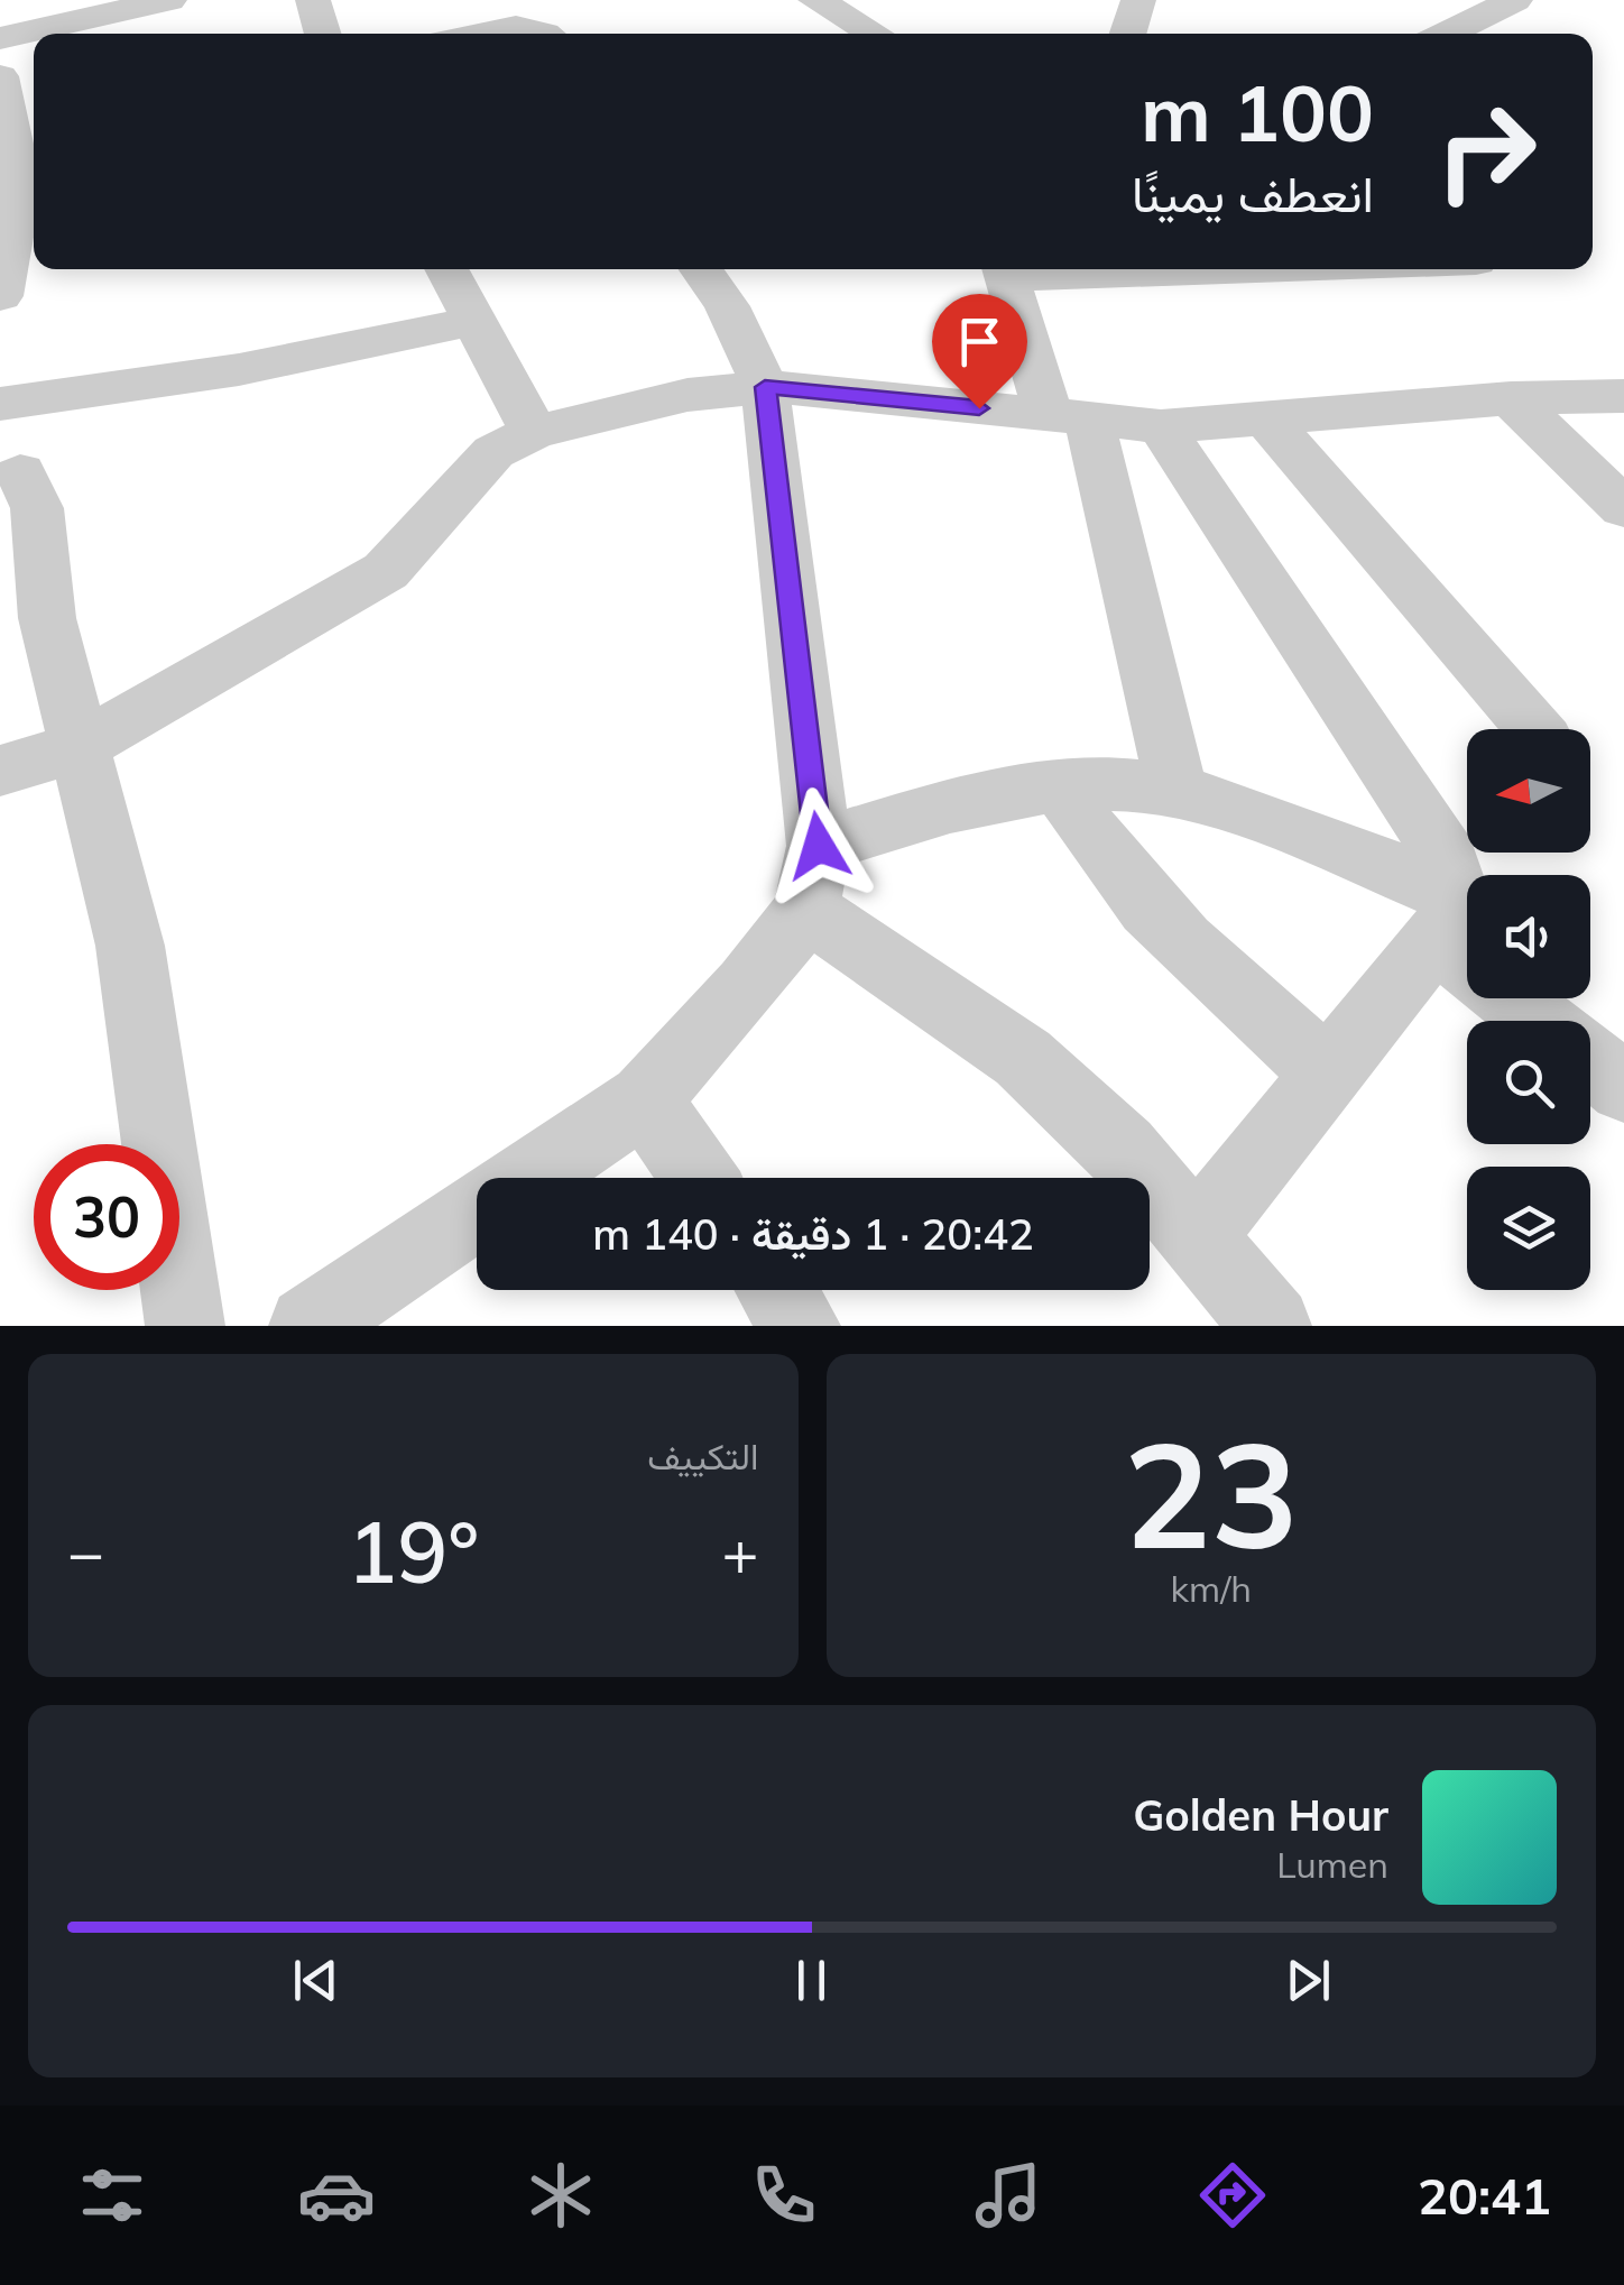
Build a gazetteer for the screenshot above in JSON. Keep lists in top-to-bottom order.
{
  "north": "left",
  "page": {
    "turn": ["100 m", "انعطف يمينًا"],
    "limit": "30",
    "trip": "20:42 · 1 دقيقة · 140 m",
    "tile": [
      ["23", "km/h"],
      "التكييف"
    ],
    "heat": ["−", "19°", "+"],
    "song": ["Golden Hour", "Lumen"],
    "tabs": "20:41"
  }
}
